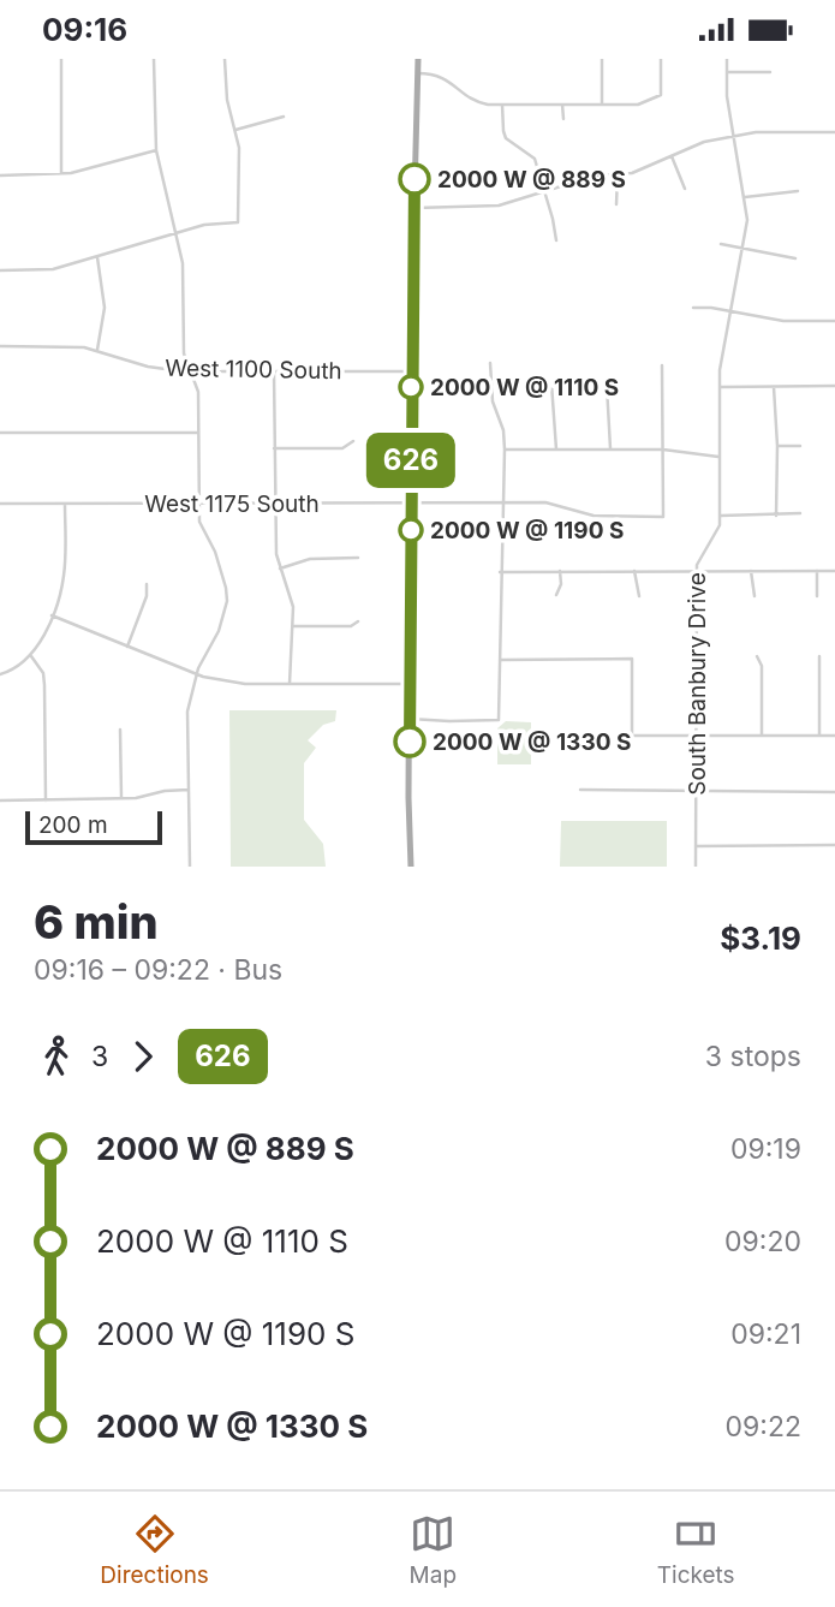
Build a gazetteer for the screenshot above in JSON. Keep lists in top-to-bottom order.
{
  "streets": {
    "street": ["West 1100 South", "West 1175 South", "South Banbury Drive"]
  },
  "places": [
    "2000 W @ 889 S",
    "2000 W @ 1110 S",
    "2000 W @ 1190 S",
    "2000 W @ 1330 S"
  ],
  "lines": ["bus line 626"],
  "scale_bar": "200 m",
  "page": {
    "status": "09:16",
    "on_map": "626",
    "scale": "200 m",
    "heading": ["6 min", "09:16 – 09:22 · Bus", "$3.19"],
    "legs": ["3", "626", "3 stops"],
    "list": [
      {
        "name": "2000 W @ 889 S",
        "value": "09:19"
      },
      {
        "name": "2000 W @ 1110 S",
        "value": "09:20"
      },
      {
        "name": "2000 W @ 1190 S",
        "value": "09:21"
      },
      {
        "name": "2000 W @ 1330 S",
        "value": "09:22"
      }
    ],
    "tabs": ["Directions", "Map", "Tickets"]
  }
}
